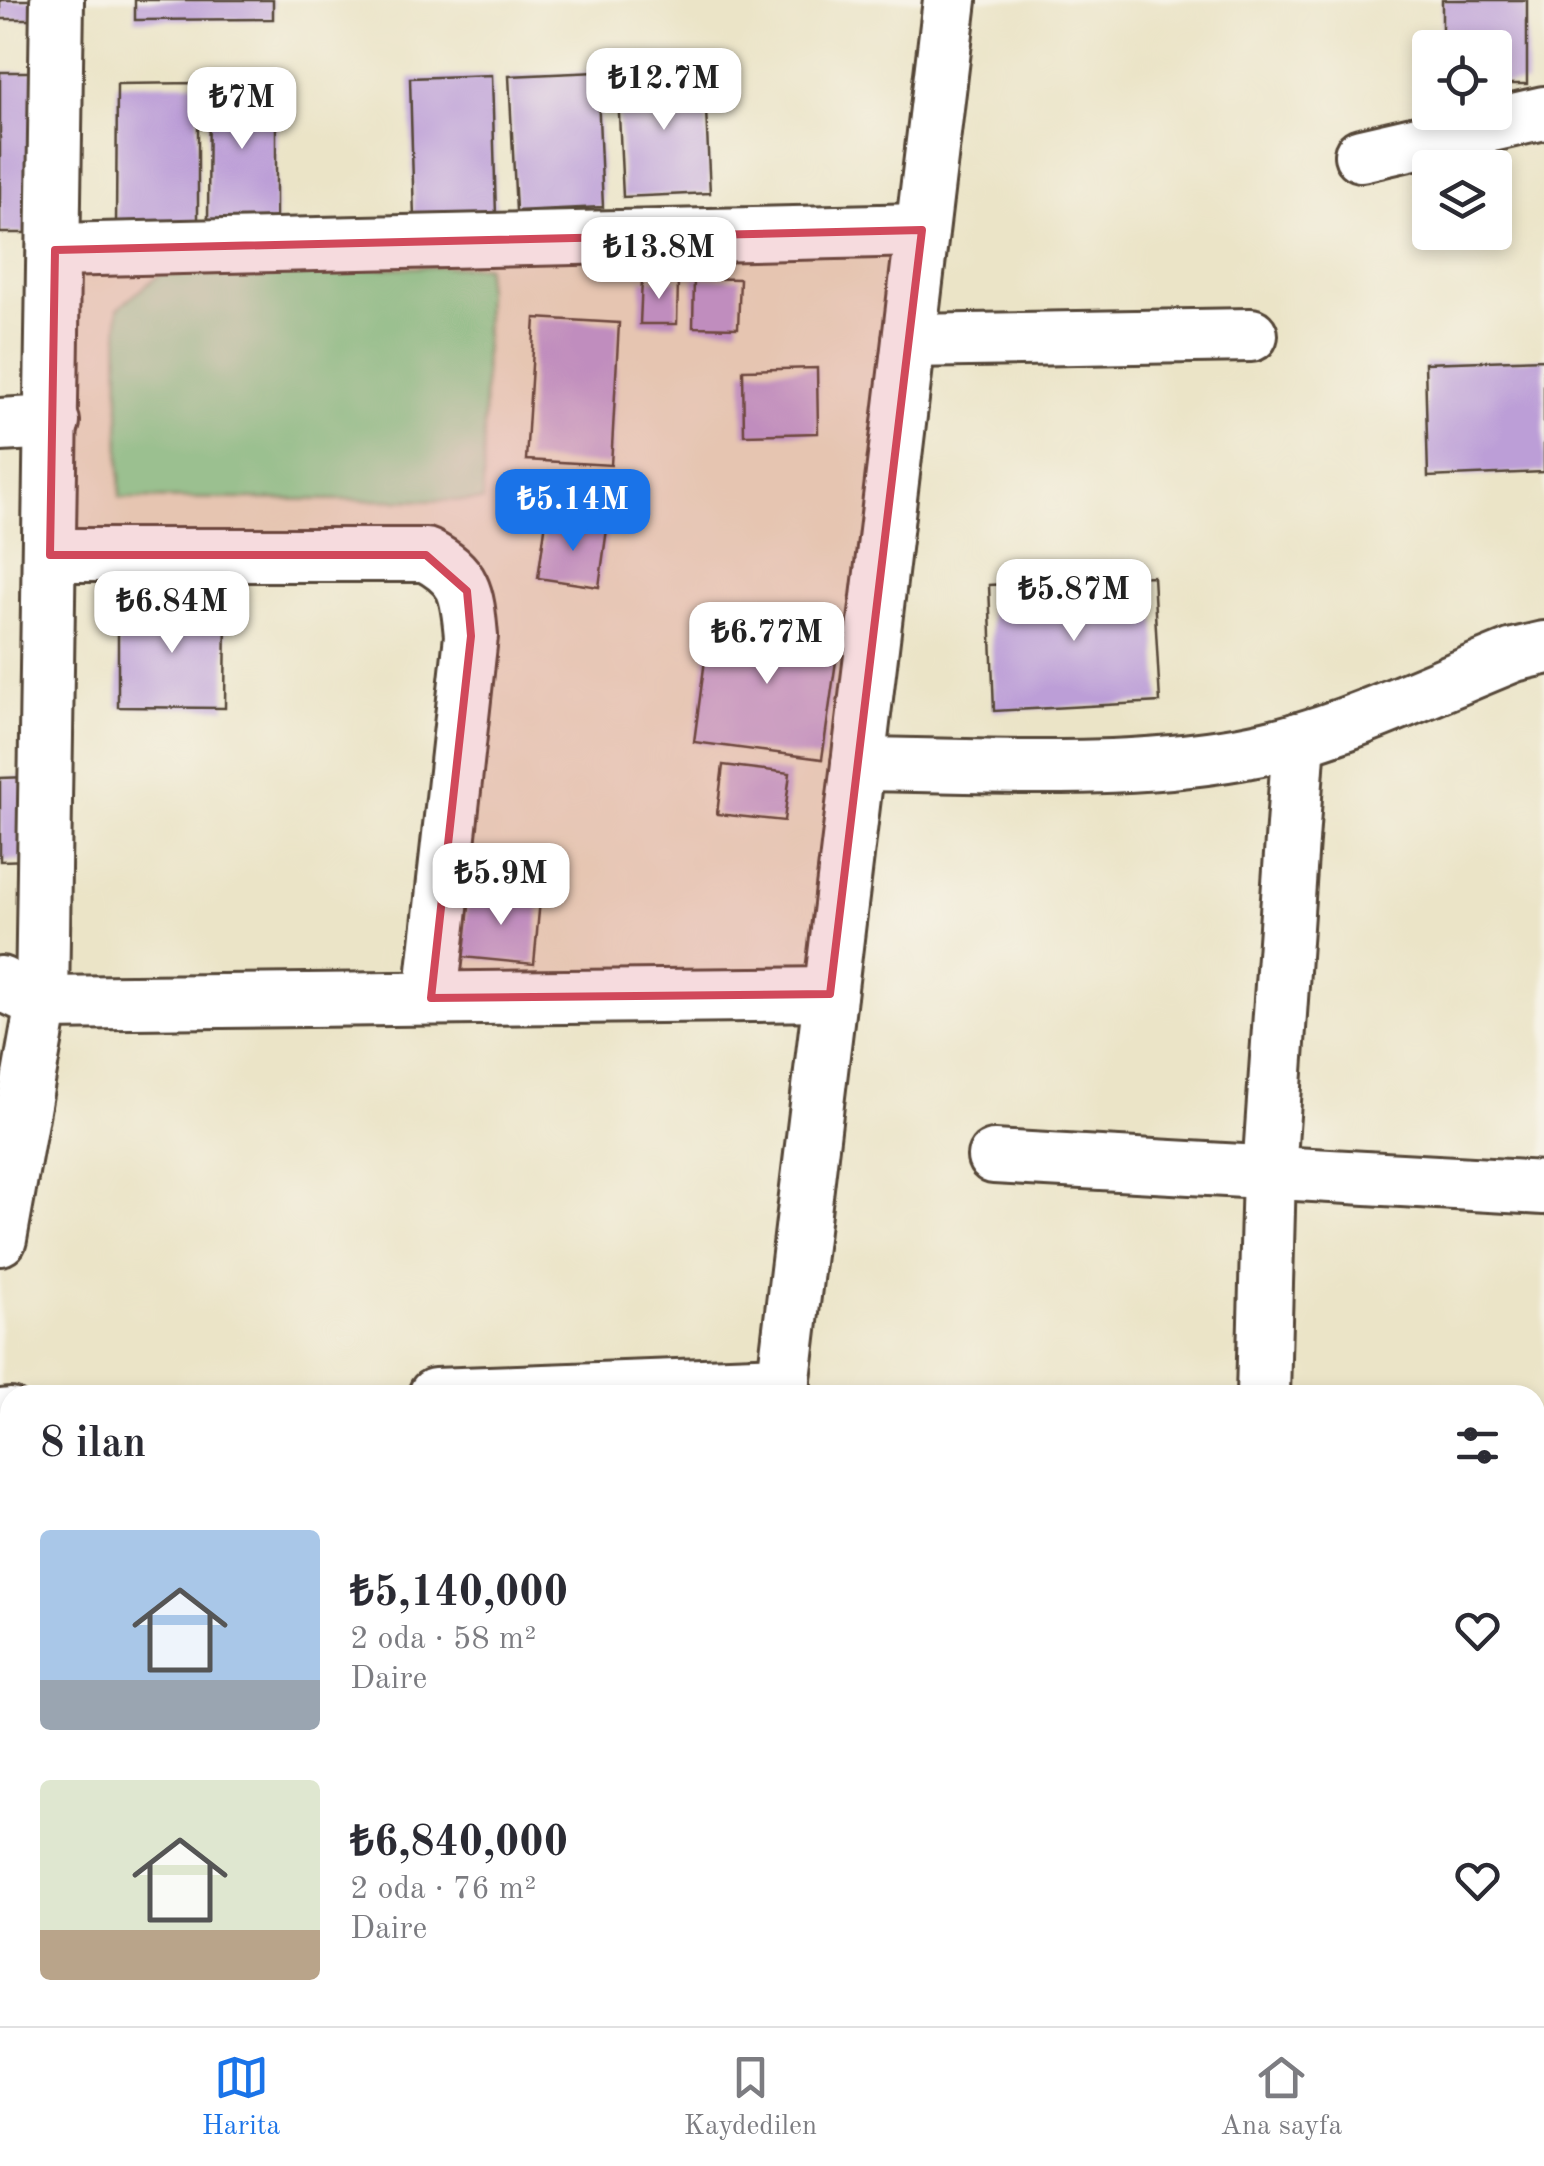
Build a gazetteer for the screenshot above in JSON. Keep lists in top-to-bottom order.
{
  "page": {
    "price": [
      "₺12.7M",
      "₺7M",
      "₺13.8M",
      "₺5.14M",
      "₺5.87M",
      "₺6.84M",
      "₺6.77M",
      "₺5.9M"
    ],
    "heading": "8 ilan",
    "list": [
      {
        "name": "₺5,140,000",
        "note": "2 oda · 58 m² · Daire"
      },
      {
        "name": "₺6,840,000",
        "note": "2 oda · 76 m² · Daire"
      }
    ],
    "tabs": ["Harita", "Kaydedilen", "Ana sayfa"]
  }
}
